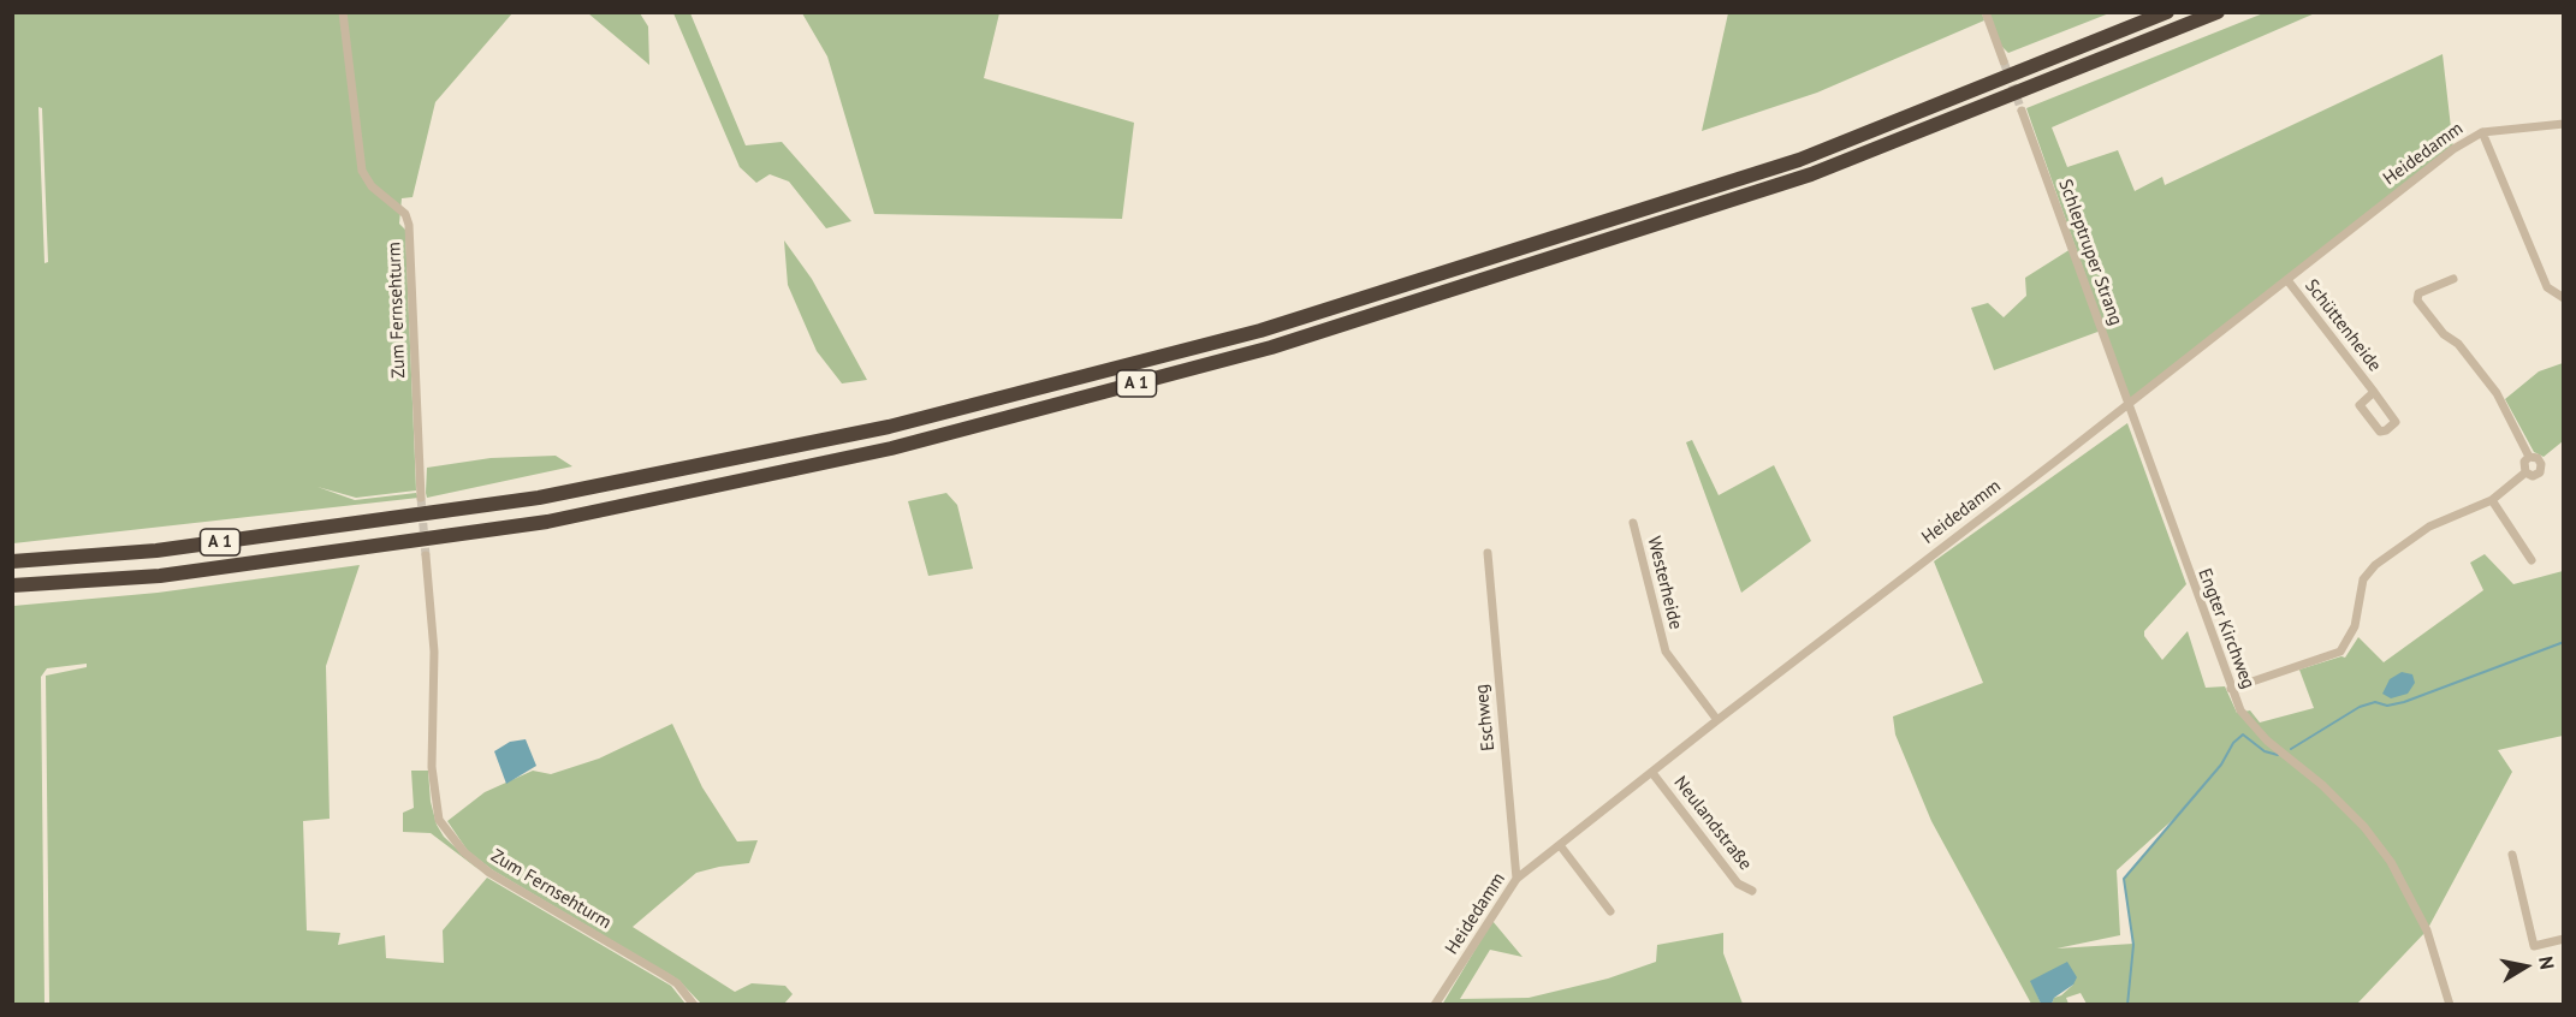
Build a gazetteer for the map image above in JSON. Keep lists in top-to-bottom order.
{
  "streets": {
    "highway": ["A 1"],
    "street": [
      "Heidedamm",
      "Schleptruper Strang",
      "Zum Fernsehturm",
      "Schüttenheide",
      "Westerheide",
      "Engter Kirchweg",
      "Eschweg",
      "Neulandstraße"
    ]
  },
  "crossings": [
    ["Heidedamm", "Schleptruper Strang"],
    ["Heidedamm", "Schüttenheide"],
    ["Heidedamm", "Westerheide"],
    ["Heidedamm", "Engter Kirchweg"],
    ["Heidedamm", "Eschweg"],
    ["Heidedamm", "Neulandstraße"],
    ["Schleptruper Strang", "Engter Kirchweg"]
  ],
  "north": "right"
}
